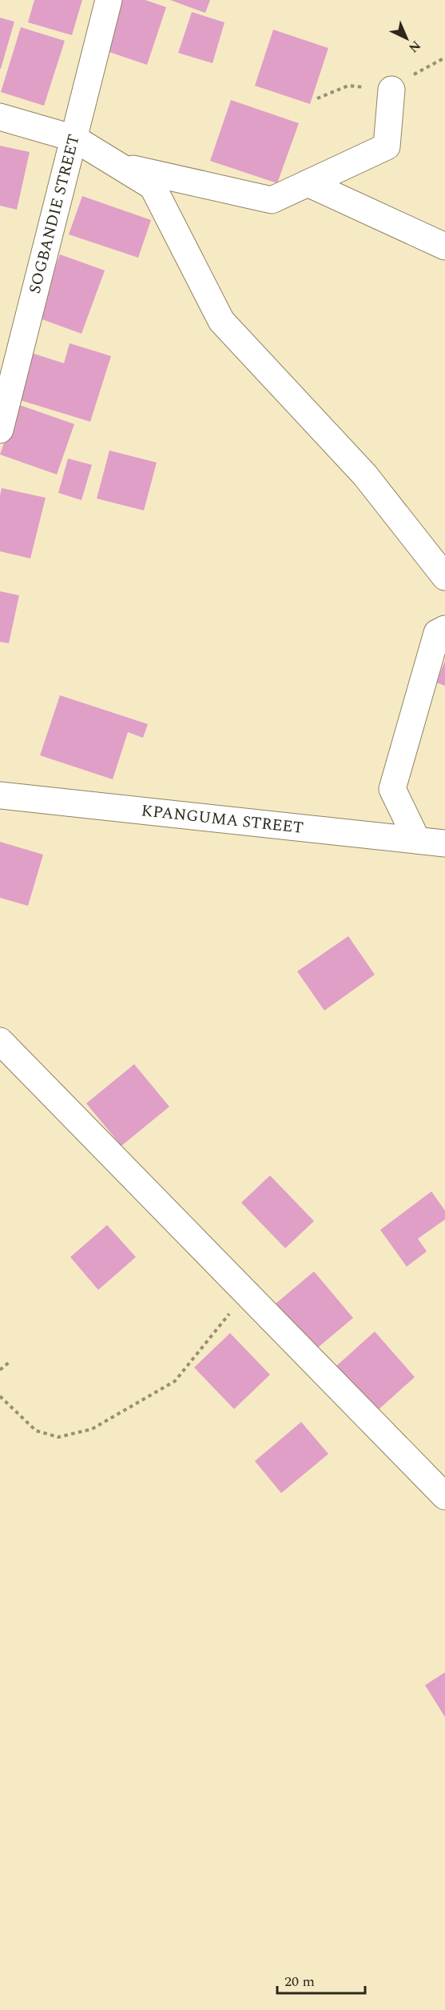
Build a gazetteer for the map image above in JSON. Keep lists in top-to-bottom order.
{
  "streets": {
    "street": ["SOGBANDIE STREET", "KPANGUMA STREET"]
  },
  "scale_bar": "20 m",
  "north": "bottom right"
}
